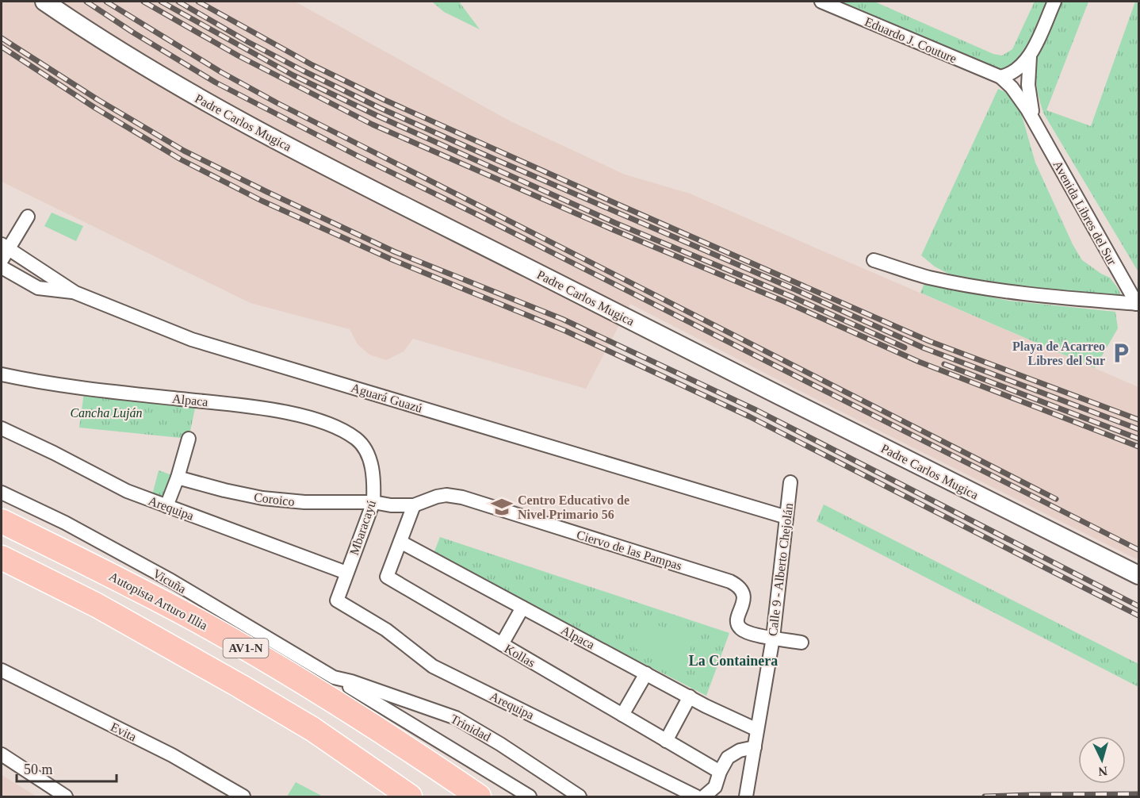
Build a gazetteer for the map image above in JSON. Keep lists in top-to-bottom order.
{
  "streets": {
    "highway": ["Autopista Arturo Illia", "AV1-N"],
    "street": [
      "Eduardo J. Couture",
      "Padre Carlos Mugica",
      "Avenida Libres del Sur",
      "Aguará Guazú",
      "Alpaca",
      "Coroico",
      "Arequipa",
      "Mbaracayú",
      "Ciervo de las Pampas",
      "Calle 9 - Alberto Chejolán",
      "Vicuña",
      "Kollas",
      "Trinidad",
      "Evita"
    ]
  },
  "crossings": [
    ["Eduardo J. Couture", "Avenida Libres del Sur"],
    ["Aguará Guazú", "Calle 9 - Alberto Chejolán"],
    ["Alpaca", "Mbaracayú"],
    ["Alpaca", "Calle 9 - Alberto Chejolán"],
    ["Alpaca", "Kollas"],
    ["Coroico", "Mbaracayú"],
    ["Arequipa", "Mbaracayú"],
    ["Ciervo de las Pampas", "Calle 9 - Alberto Chejolán"],
    ["Ciervo de las Pampas", "Kollas"],
    ["Vicuña", "Trinidad"]
  ],
  "districts": ["La Containera"],
  "parks": ["Cancha Luján"],
  "places": {
    "parking": ["Playa de Acarreo Libres del Sur"],
    "school or university": ["Centro Educativo de Nivel Primario 56"]
  },
  "scale_bar": "50 m",
  "north": "bottom"
}
